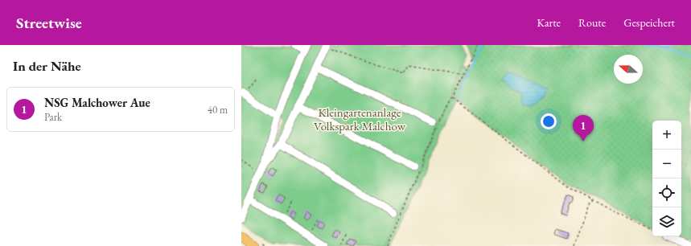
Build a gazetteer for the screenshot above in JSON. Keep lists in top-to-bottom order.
{
  "parks": ["Kleingartenanlage Volkspark Malchow"],
  "north": "left",
  "page": {
    "header": "Streetwise",
    "nav": ["Karte", "Route", "Gespeichert"],
    "heading": "In der Nähe",
    "list": [
      {
        "mark": "1",
        "name": "NSG Malchower Aue",
        "note": "Park",
        "value": "40 m"
      }
    ],
    "pins": "1",
    "map_buttons": ["+", "−"]
  }
}
